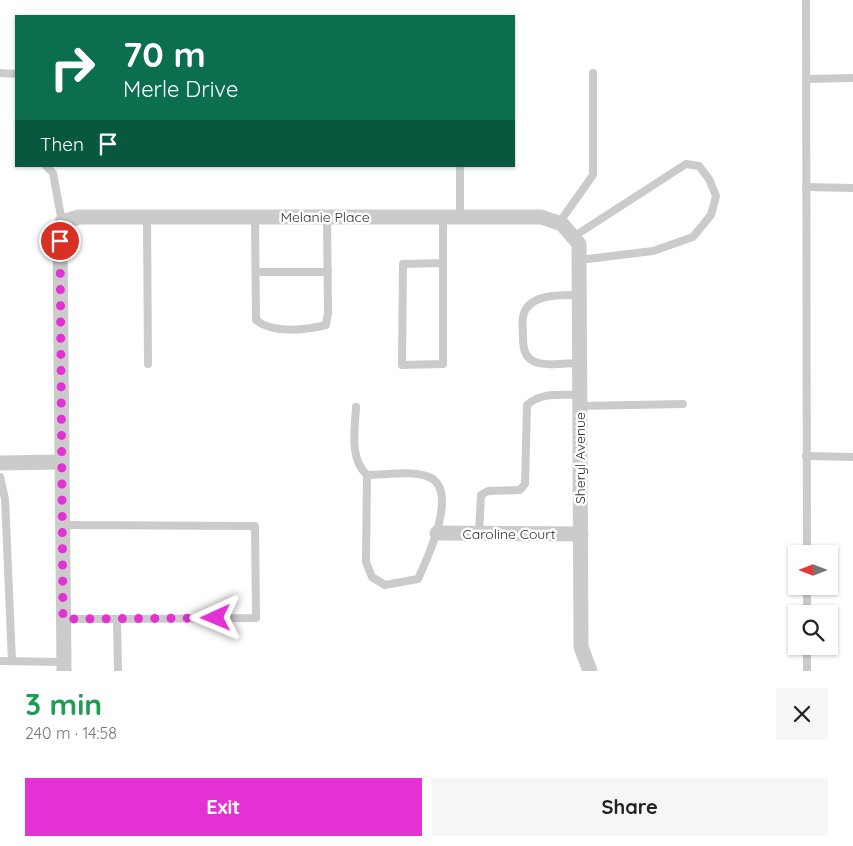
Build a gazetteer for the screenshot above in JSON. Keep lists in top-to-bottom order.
{
  "streets": {
    "street": ["Melanie Place", "Sheryl Avenue", "Caroline Court"]
  },
  "crossings": [
    ["Melanie Place", "Sheryl Avenue"],
    ["Sheryl Avenue", "Caroline Court"]
  ],
  "north": "left",
  "page": {
    "turn": ["70 m", "Merle Drive"],
    "then": "Then",
    "heading": ["3 min", "240 m · 14:58"],
    "buttons": ["Exit", "Share"]
  }
}
